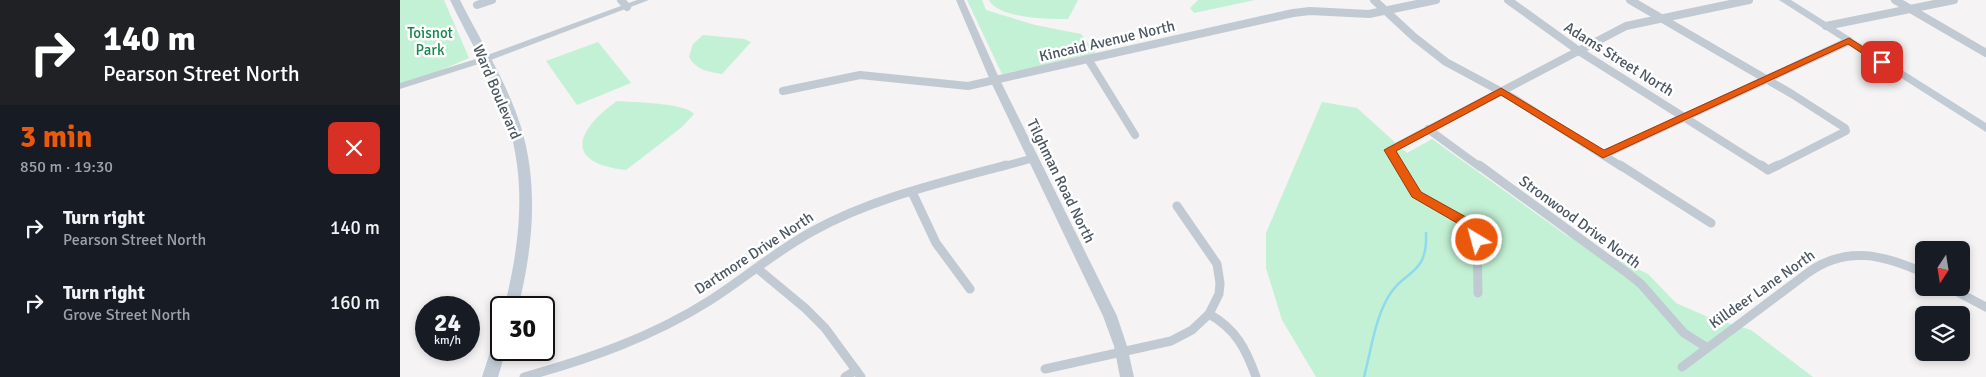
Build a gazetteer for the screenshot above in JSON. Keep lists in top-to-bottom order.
{
  "streets": {
    "main road": ["Ward Boulevard"],
    "street": [
      "Kincaid Avenue North",
      "Adams Street North",
      "Tilghman Road North",
      "Stronwood Drive North",
      "Dartmore Drive North",
      "Killdeer Lane North"
    ]
  },
  "crossings": [
    ["Kincaid Avenue North", "Tilghman Road North"],
    ["Tilghman Road North", "Dartmore Drive North"],
    ["Stronwood Drive North", "Killdeer Lane North"]
  ],
  "parks": ["Toisnot Park"],
  "north": "bottom",
  "page": {
    "turn": ["140 m", "Pearson Street North"],
    "heading": ["3 min", "850 m · 19:30"],
    "list": [
      {
        "name": "Turn right",
        "note": "Pearson Street North",
        "value": "140 m"
      },
      {
        "name": "Turn right",
        "note": "Grove Street North",
        "value": "160 m"
      }
    ],
    "speed": "24 km/h",
    "limit": "30"
  }
}
